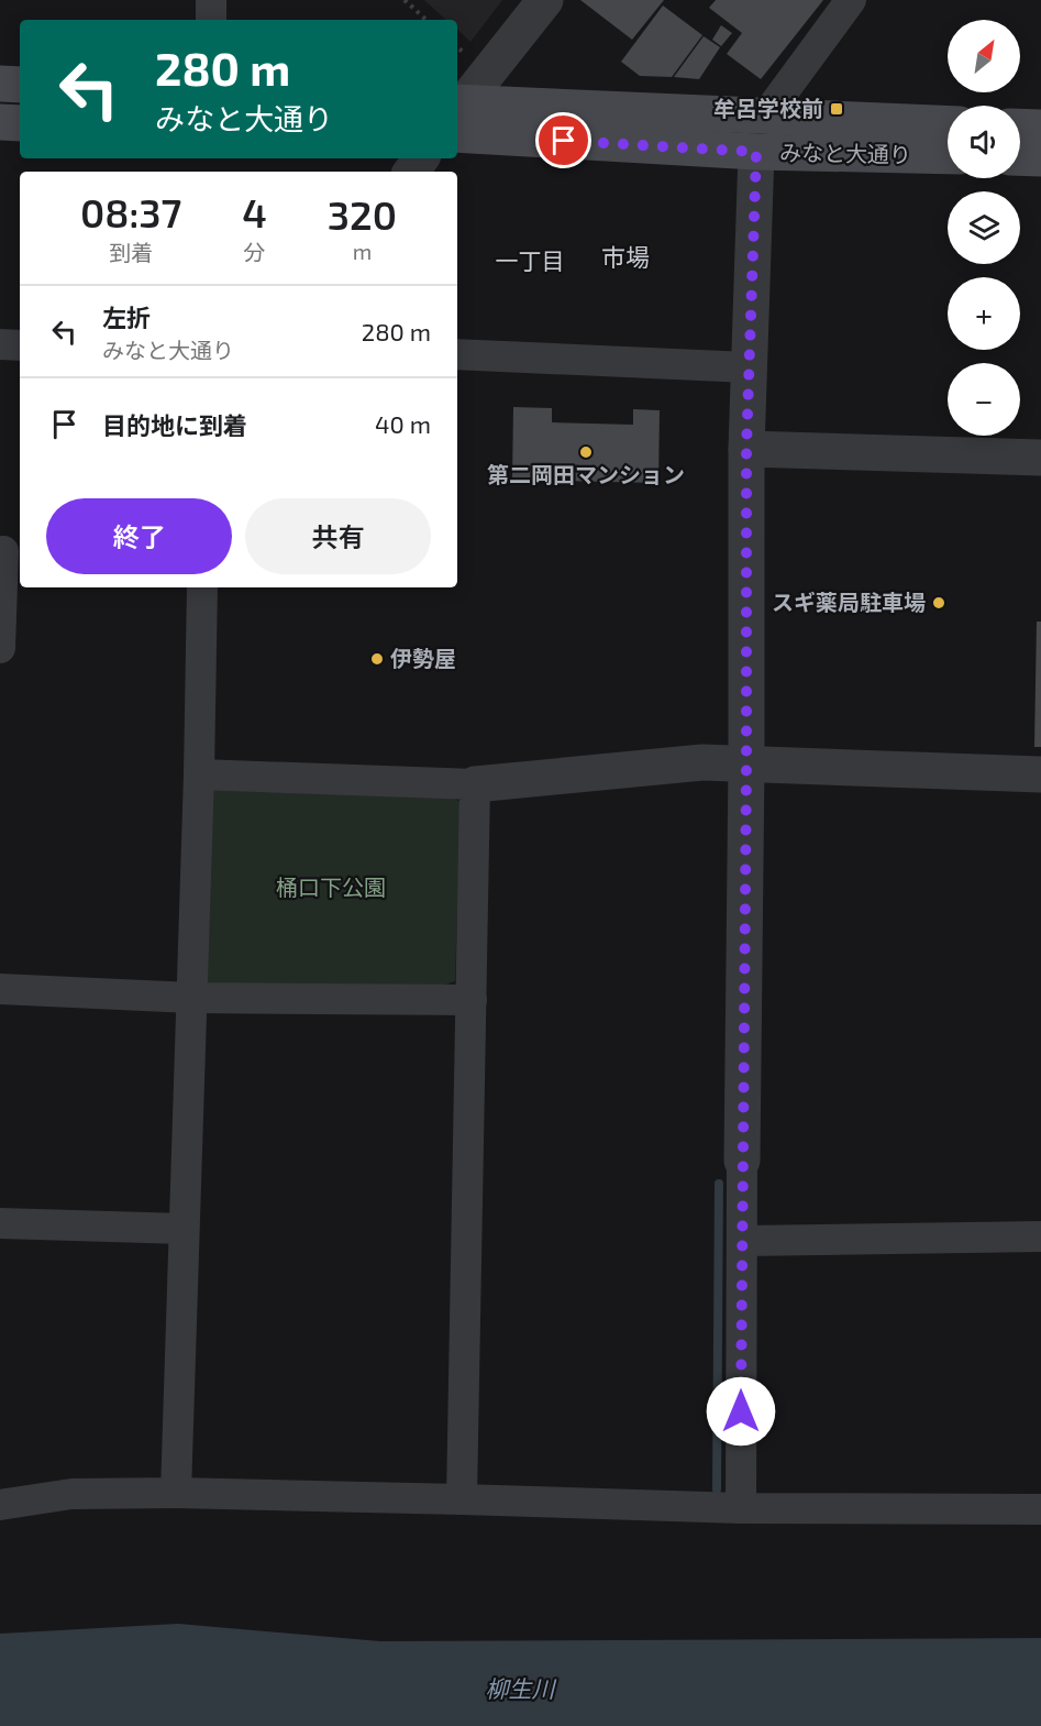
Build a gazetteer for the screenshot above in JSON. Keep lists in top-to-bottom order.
{
  "streets": {
    "main road": ["みなと大通り"]
  },
  "districts": ["市場", "一丁目"],
  "water": ["柳生川"],
  "parks": ["桶口下公園"],
  "places": {
    "transit": ["牟呂学校前"],
    "other": ["第二岡田マンション", "スギ薬局駐車場", "伊勢屋"]
  },
  "north": "top right",
  "page": {
    "map_buttons": ["+", "−"],
    "turn": ["280 m", "みなと大通り"],
    "eta": [
      "08:37",
      "到着",
      "4",
      "分",
      "320",
      "m"
    ],
    "list": [
      {
        "name": "左折",
        "note": "みなと大通り",
        "value": "280 m"
      },
      {
        "name": "目的地に到着",
        "value": "40 m"
      }
    ],
    "buttons": ["終了", "共有"]
  }
}
